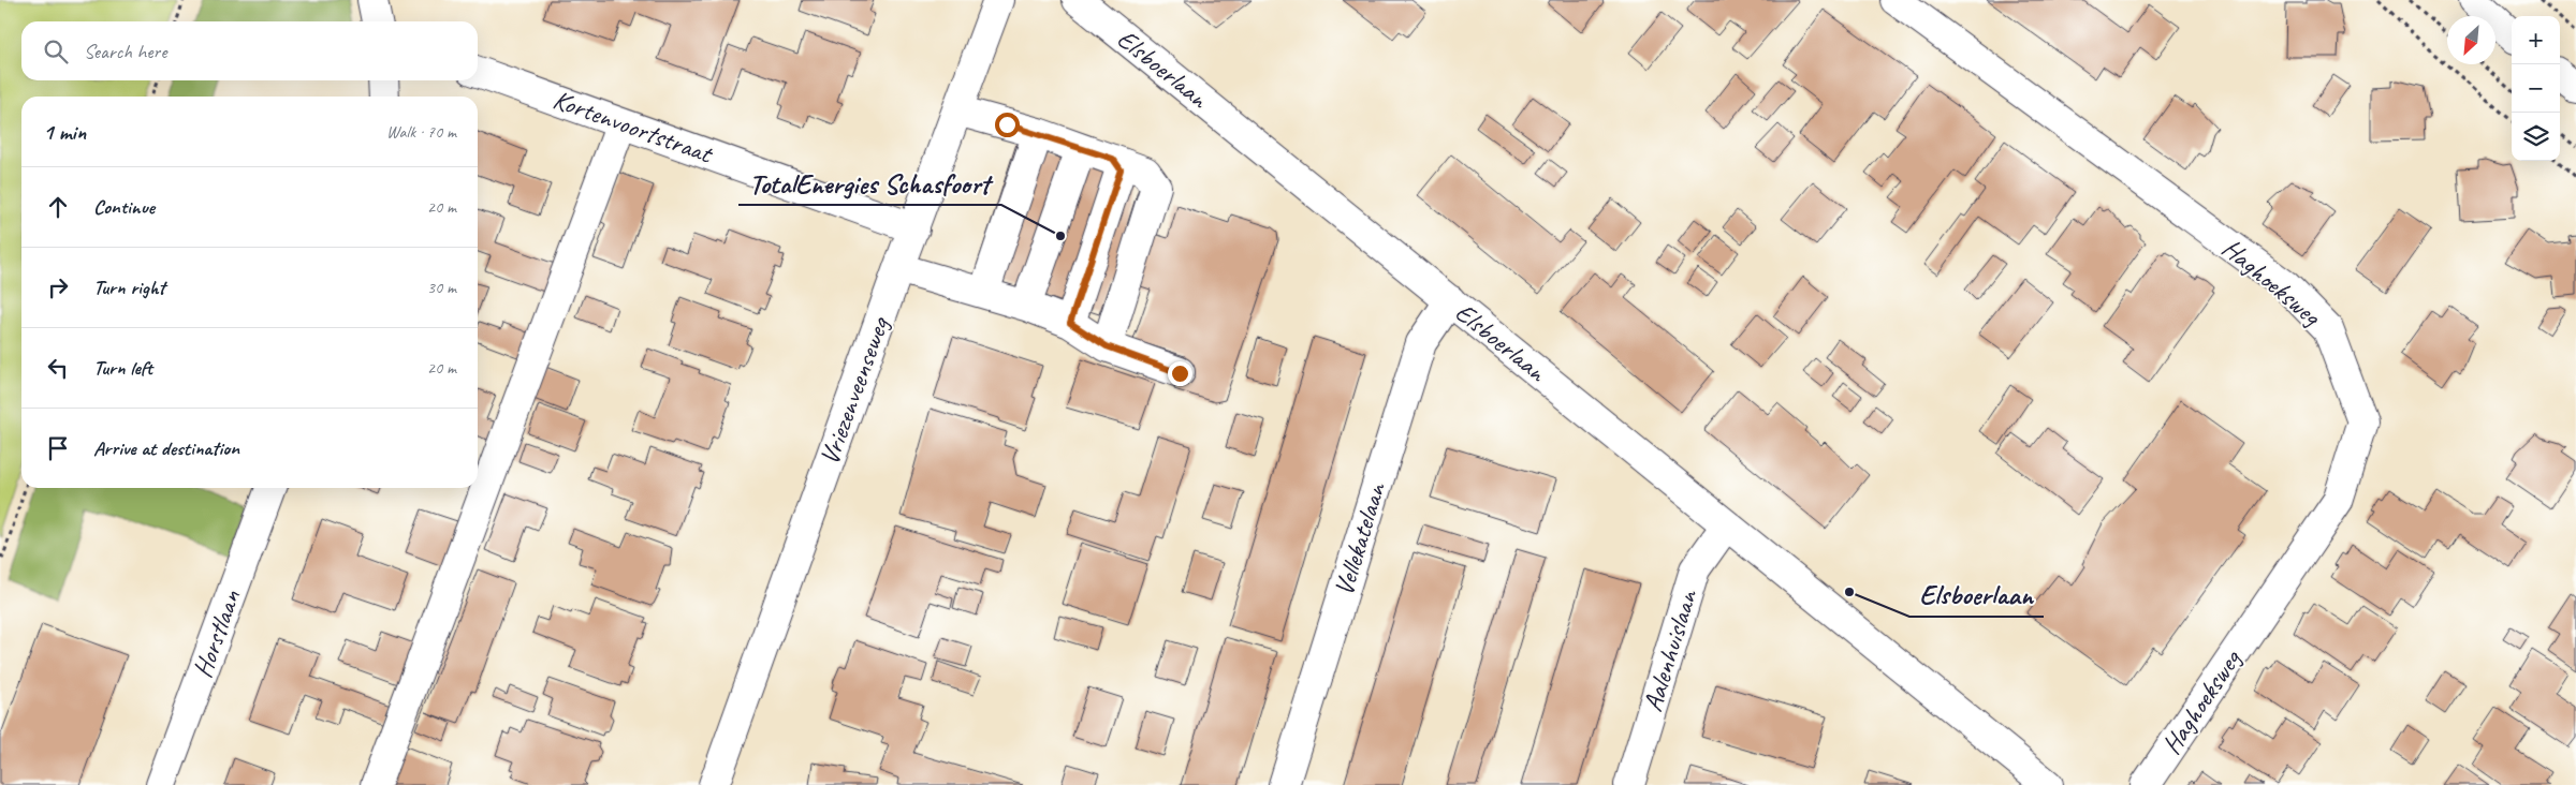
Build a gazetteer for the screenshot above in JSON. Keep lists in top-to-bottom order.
{
  "streets": {
    "street": [
      "Elsboerlaan",
      "Kortenvoortstraat",
      "Haghoeksweg",
      "Vriezenveenseweg",
      "Vellekatelaan",
      "Horstlaan",
      "Aalenhuislaan"
    ]
  },
  "crossings": [
    ["Elsboerlaan", "Vellekatelaan"],
    ["Elsboerlaan", "Aalenhuislaan"],
    ["Kortenvoortstraat", "Vriezenveenseweg"]
  ],
  "places": ["TotalEnergies Schasfoort", "Elsboerlaan"],
  "north": "bottom left",
  "page": {
    "map_buttons": ["+", "−"],
    "search": "Search here",
    "heading": ["1 min", "Walk · 70 m"],
    "list": [
      ["Continue", "20 m"],
      ["Turn right", "30 m"],
      ["Turn left", "20 m"],
      "Arrive at destination"
    ]
  }
}
